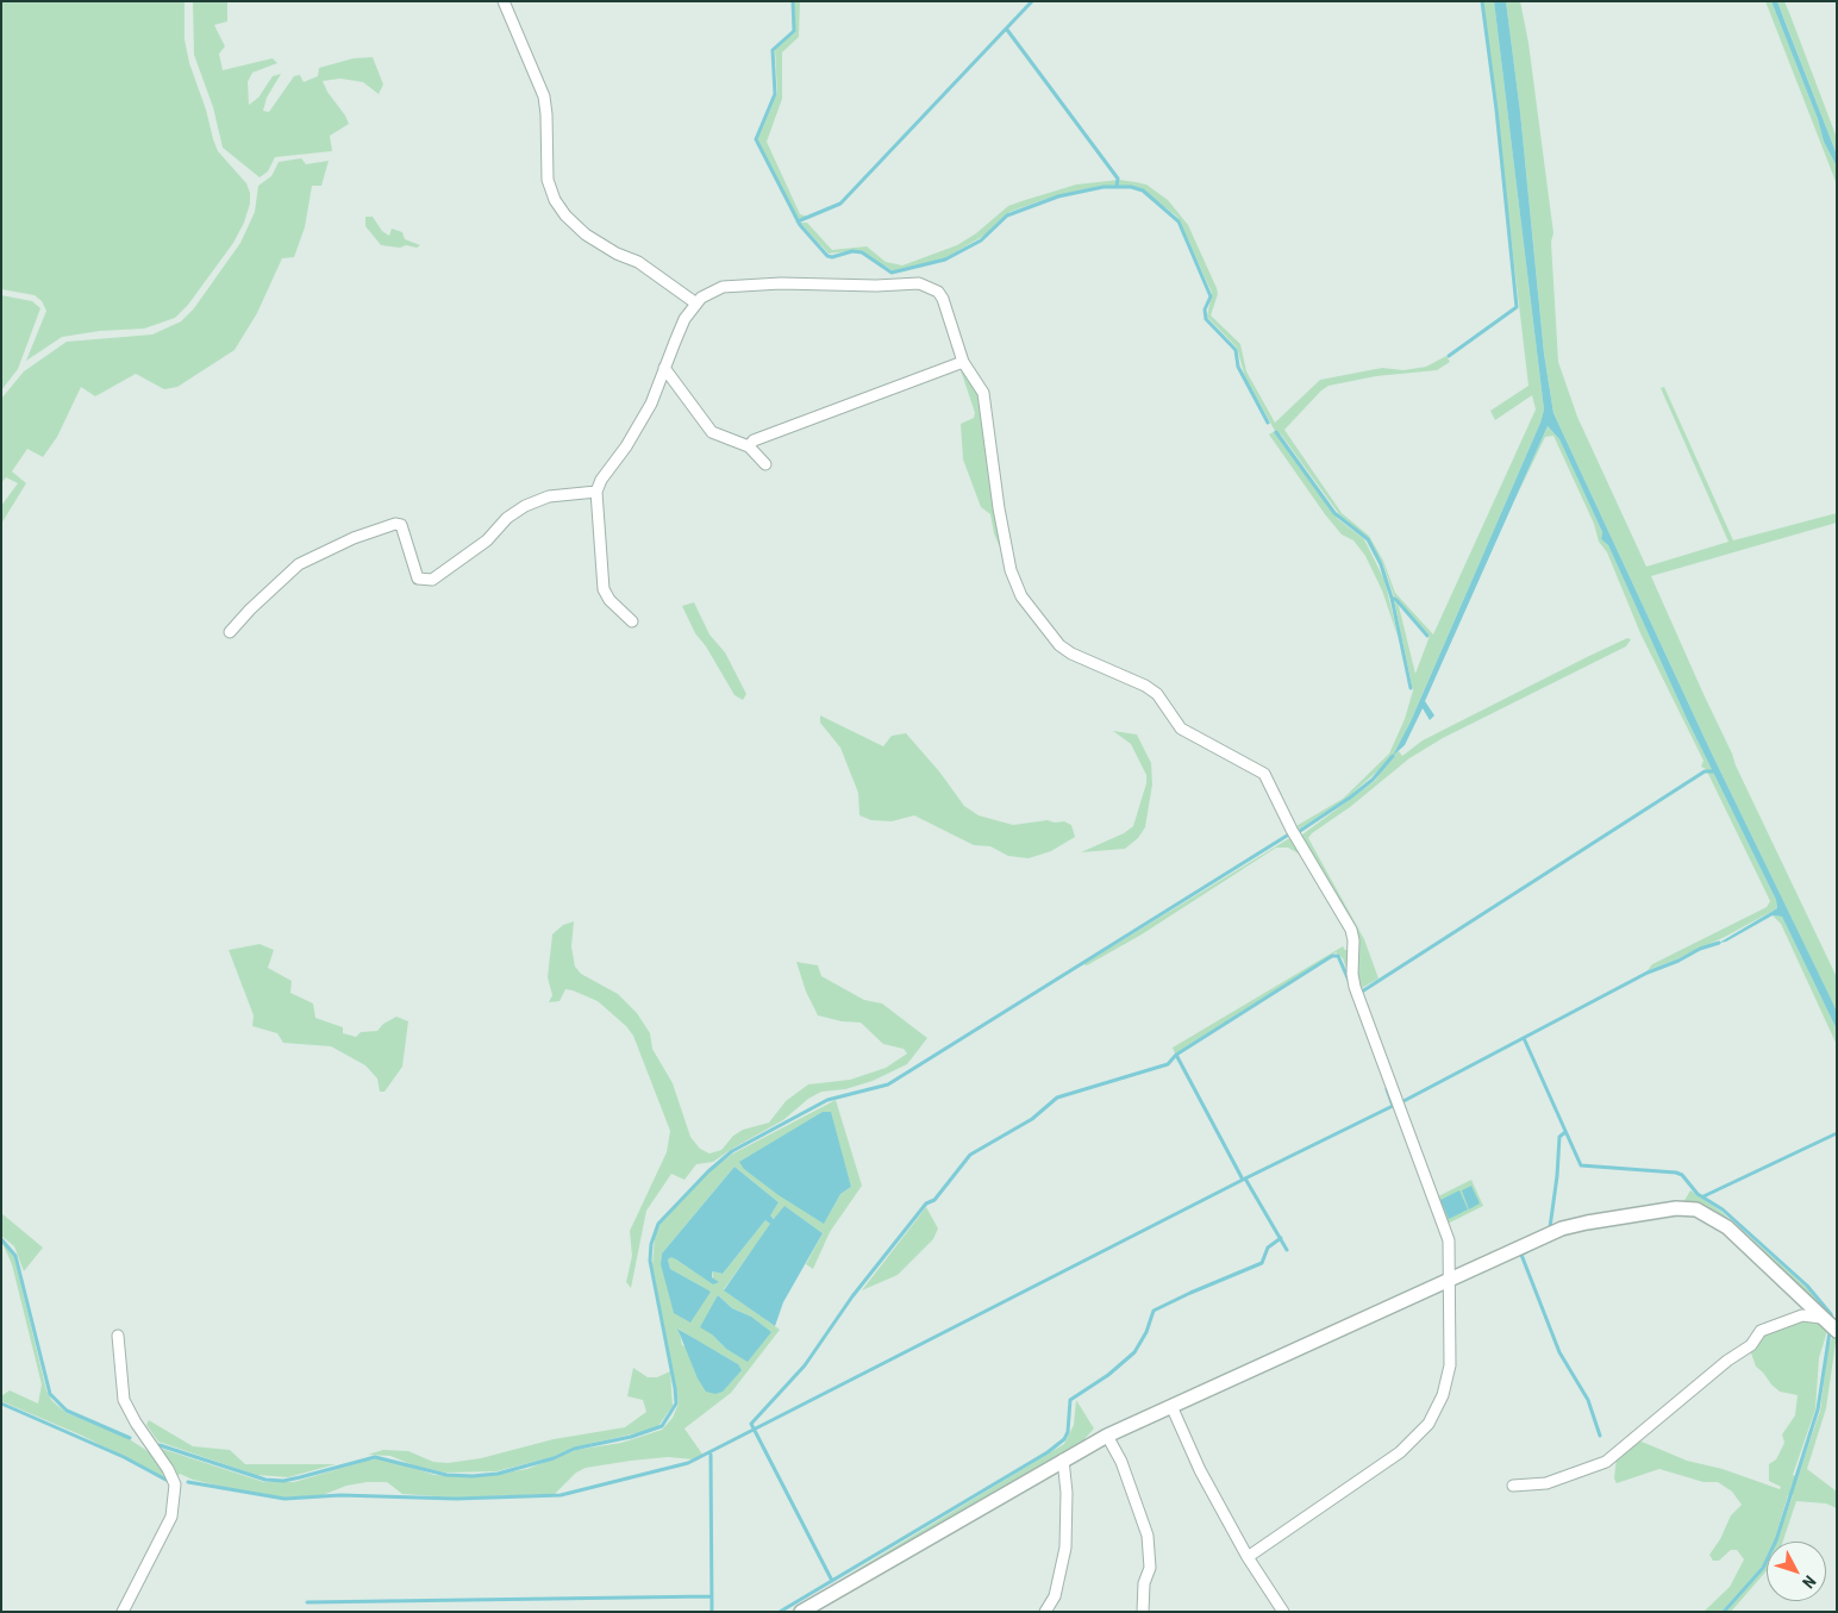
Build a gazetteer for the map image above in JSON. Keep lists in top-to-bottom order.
{
  "north": "bottom right"
}
